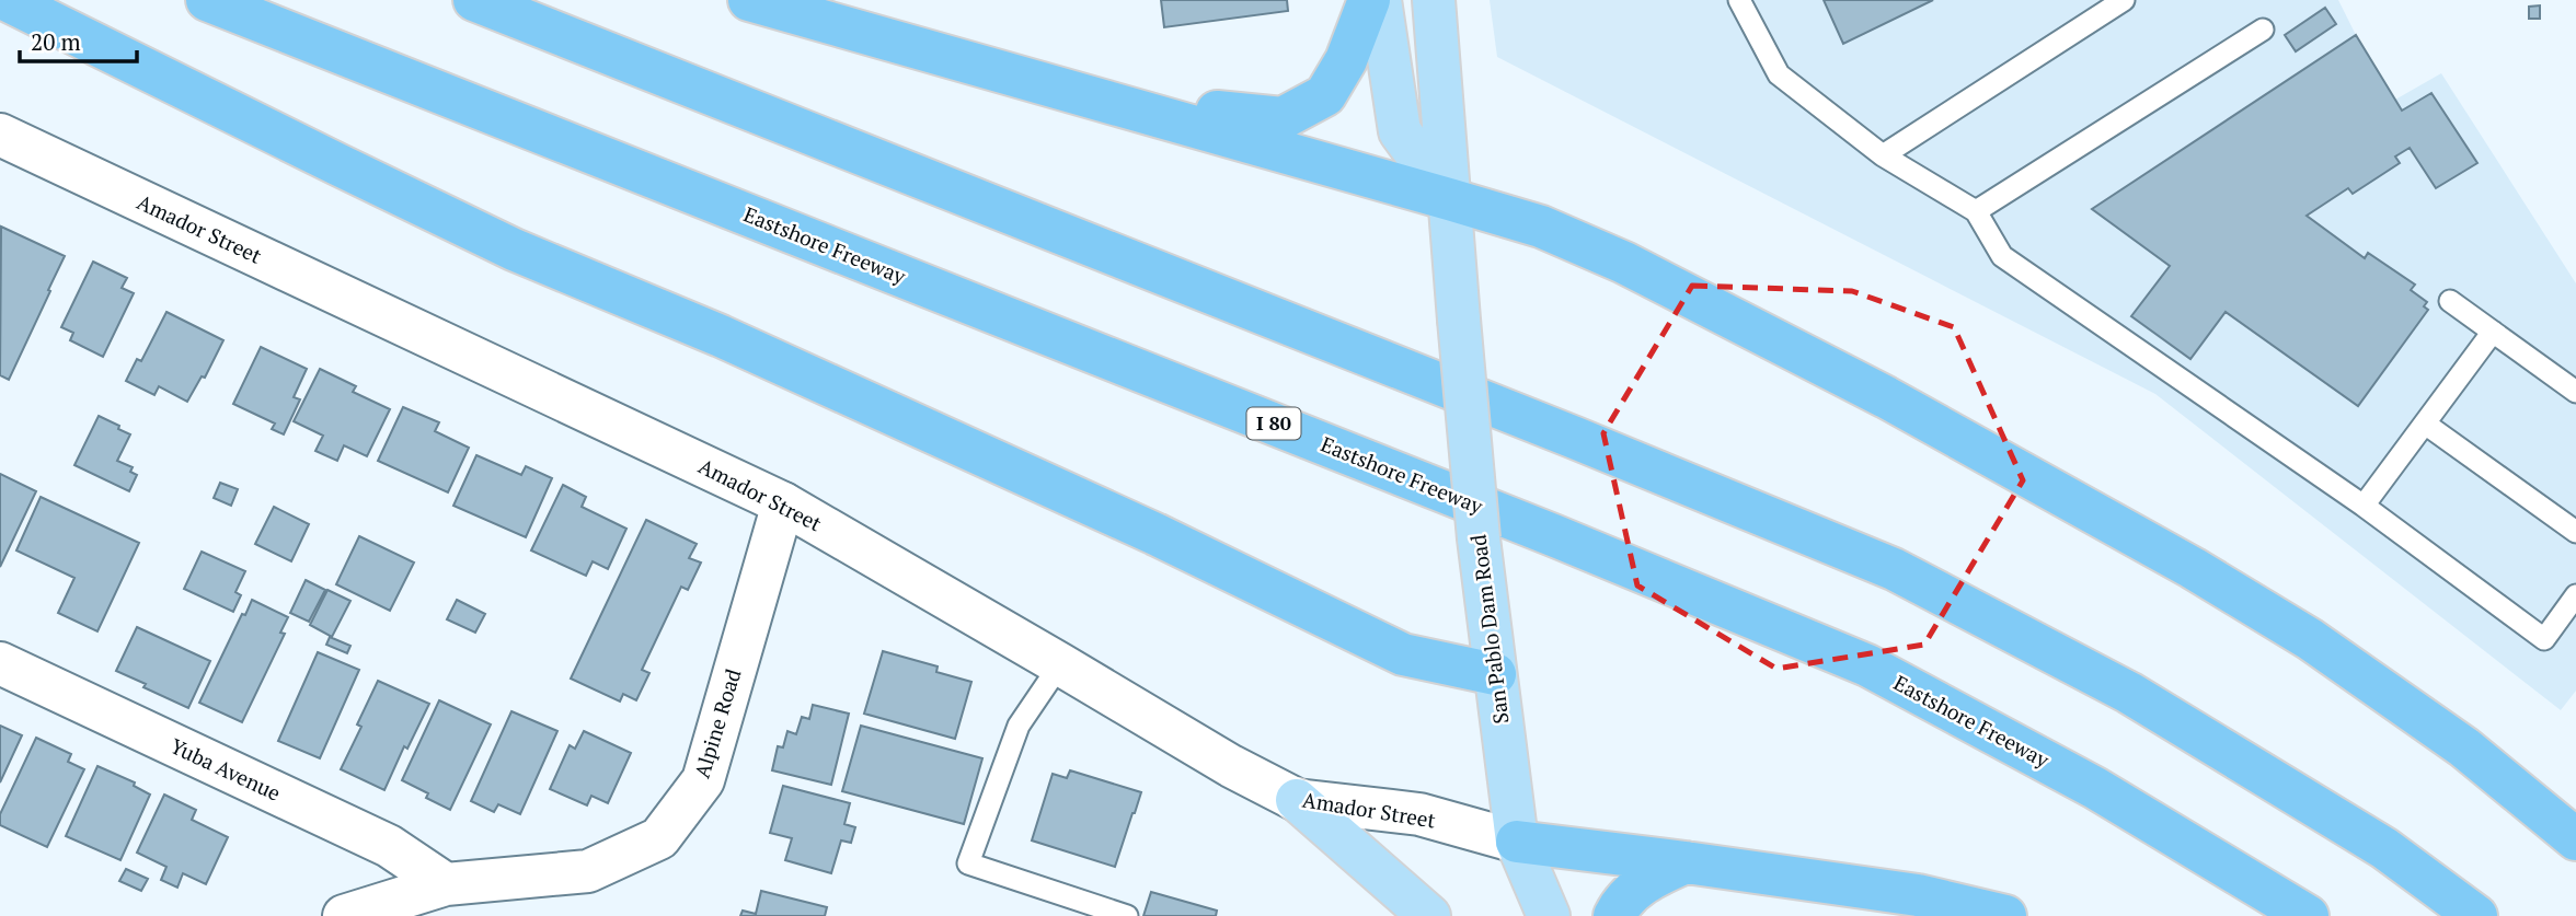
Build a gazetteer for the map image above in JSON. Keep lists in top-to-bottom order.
{
  "streets": {
    "highway": ["Eastshore Freeway", "I 80"],
    "main road": ["San Pablo Dam Road"],
    "street": ["Amador Street", "Alpine Road", "Yuba Avenue"]
  },
  "crossings": [
    ["Amador Street", "San Pablo Dam Road"],
    ["Amador Street", "Alpine Road"],
    ["Alpine Road", "Yuba Avenue"]
  ],
  "scale_bar": "20 m"
}
